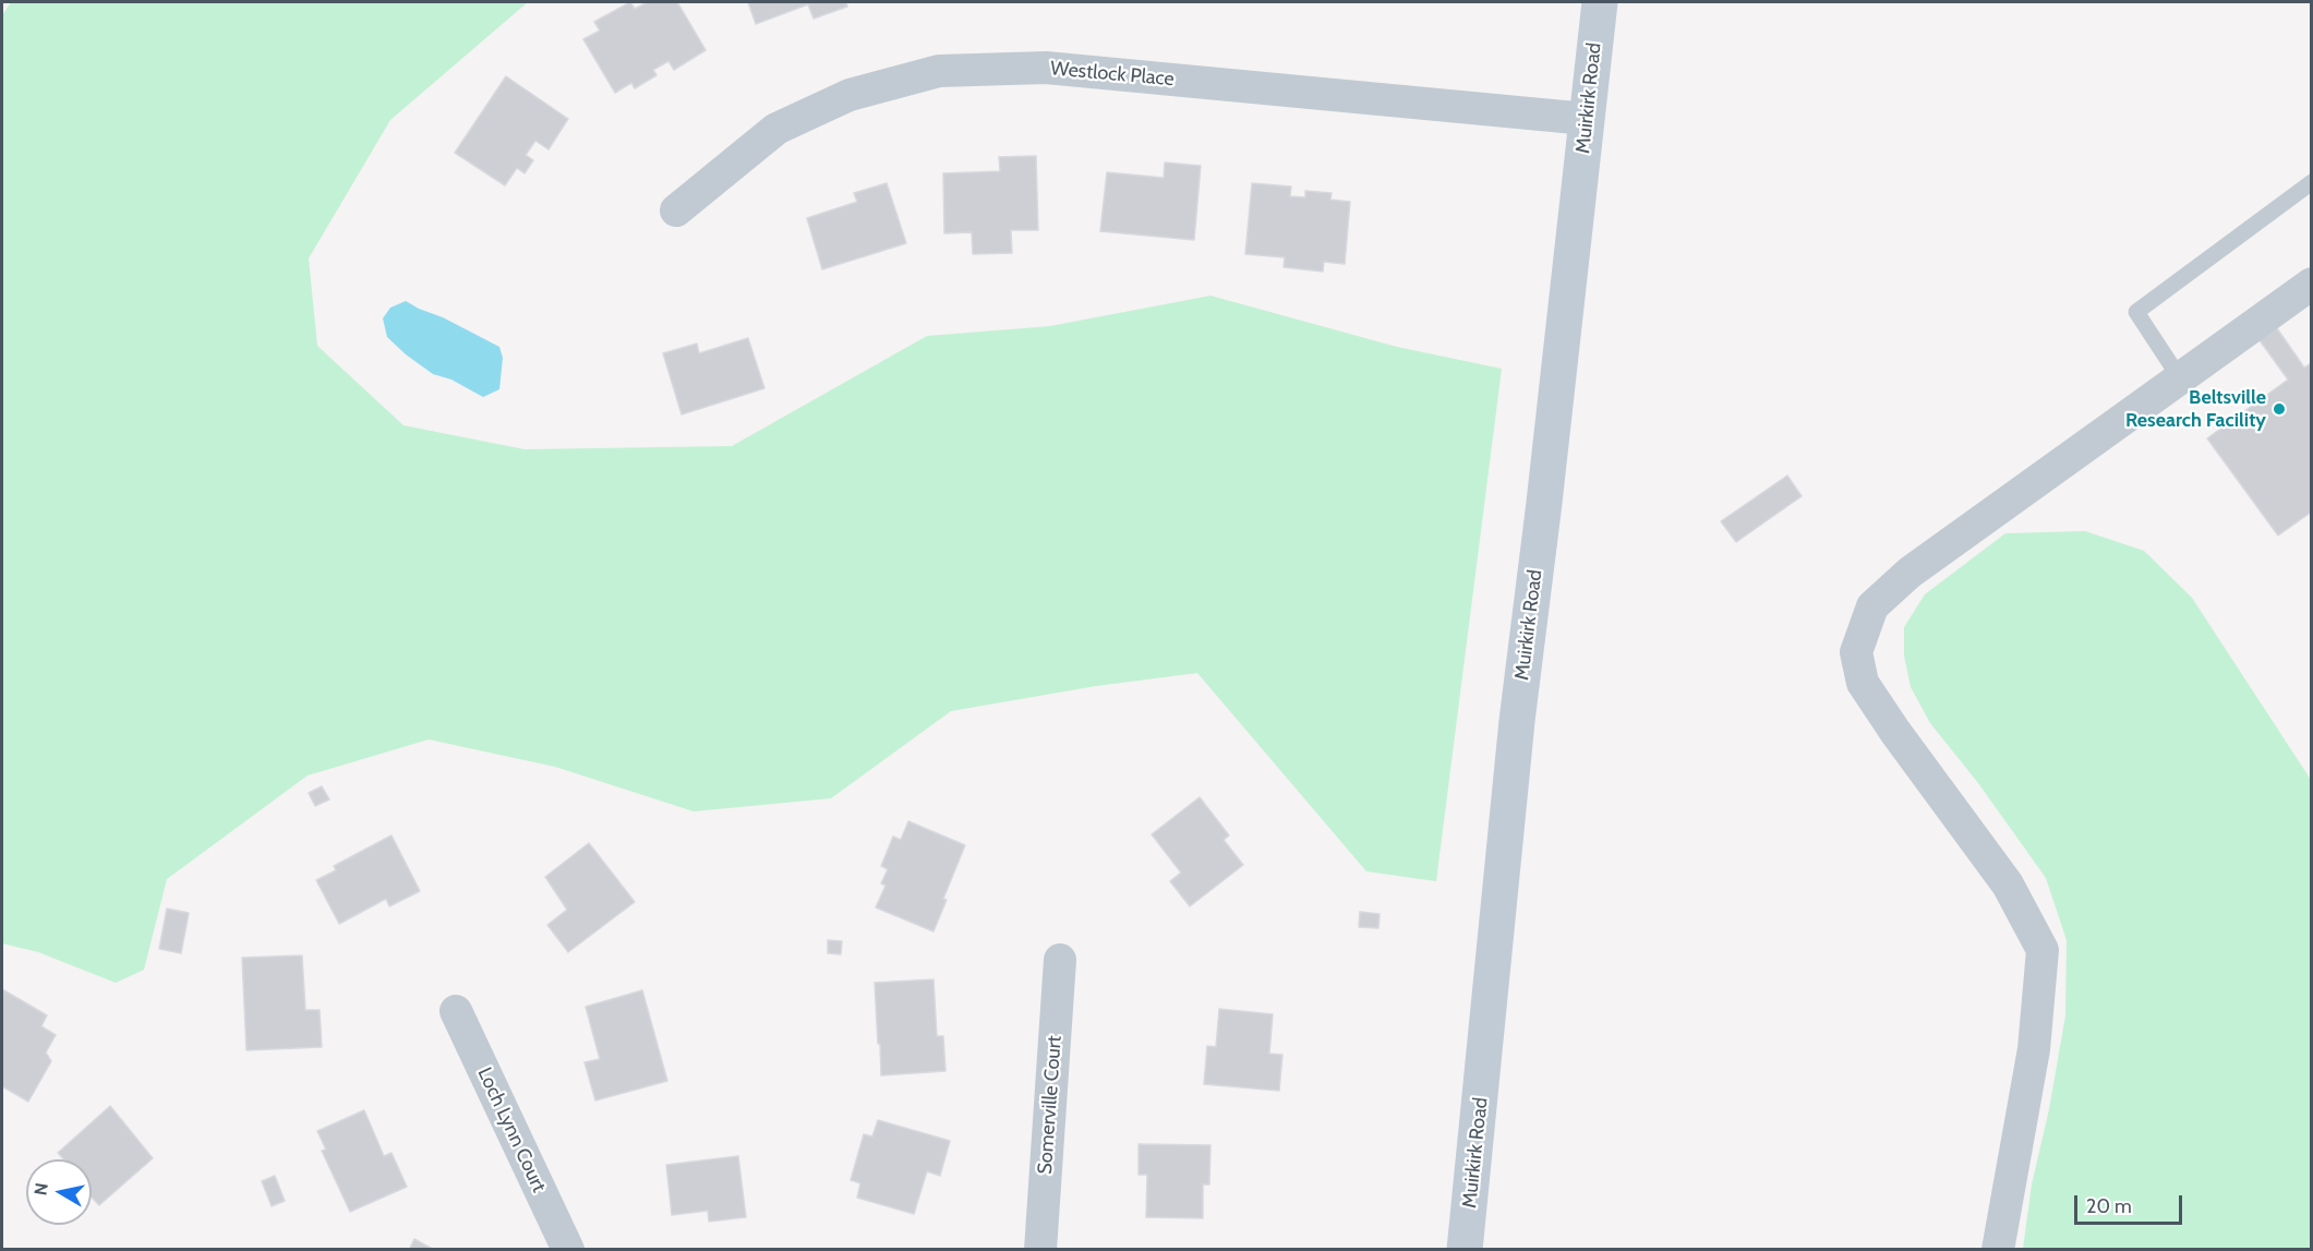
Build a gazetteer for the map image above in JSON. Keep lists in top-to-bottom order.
{
  "streets": {
    "main road": ["Muirkirk Road"],
    "street": ["Westlock Place", "Somerville Court", "Loch Lynn Court"]
  },
  "crossings": [
    ["Westlock Place", "Muirkirk Road"]
  ],
  "places": ["Beltsville Research Facility"],
  "scale_bar": "20 m",
  "north": "left"
}
